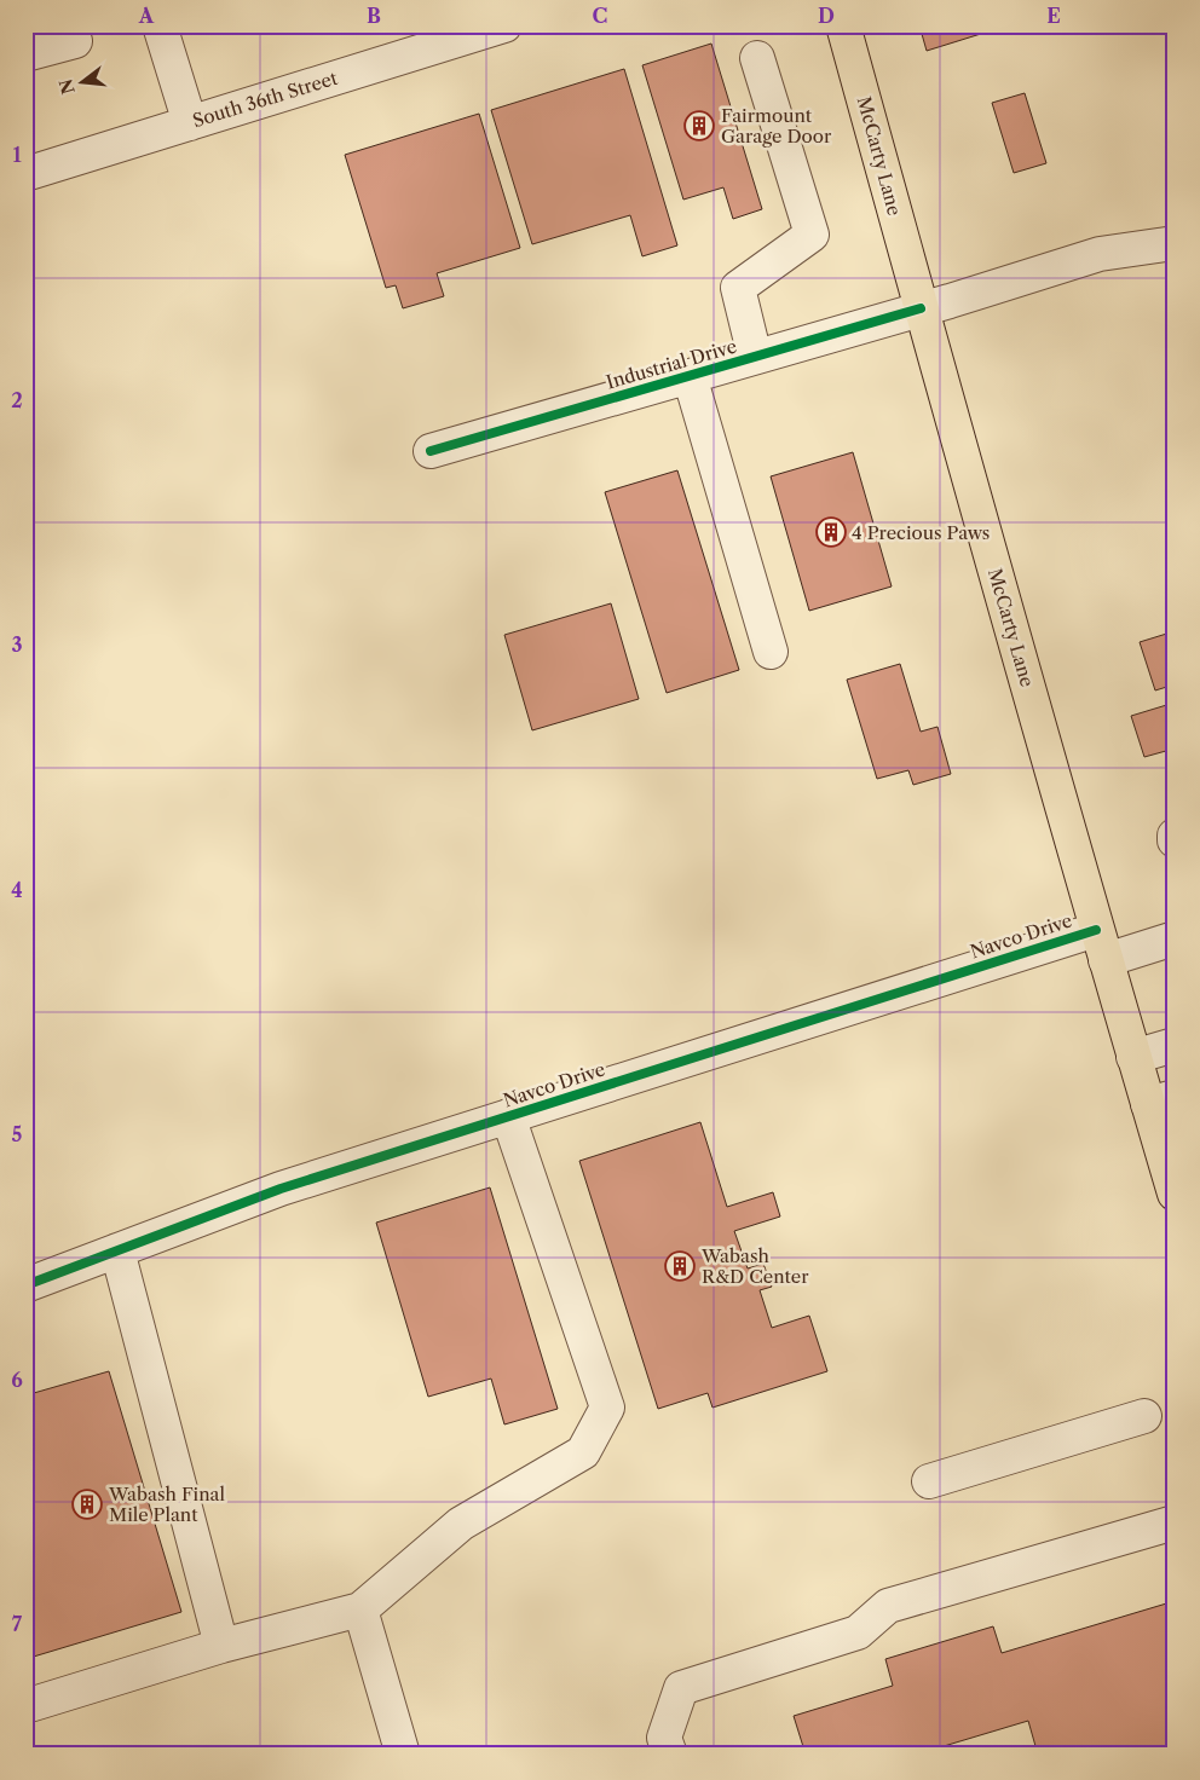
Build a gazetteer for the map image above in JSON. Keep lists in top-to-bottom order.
{
  "streets": {
    "main road": ["McCarty Lane"],
    "street": ["South 36th Street", "Industrial Drive", "Navco Drive"]
  },
  "crossings": [
    ["McCarty Lane", "Industrial Drive"],
    ["McCarty Lane", "Navco Drive"]
  ],
  "places": {
    "building": [
      "Fairmount Garage Door",
      "4 Precious Paws",
      "Wabash R&D Center",
      "Wabash Final Mile Plant"
    ]
  },
  "north": "left",
  "grid": {
    "columns": [
      "A",
      "B",
      "C",
      "D",
      "E"
    ],
    "rows": [
      "1",
      "2",
      "3",
      "4",
      "5",
      "6",
      "7"
    ]
  }
}
